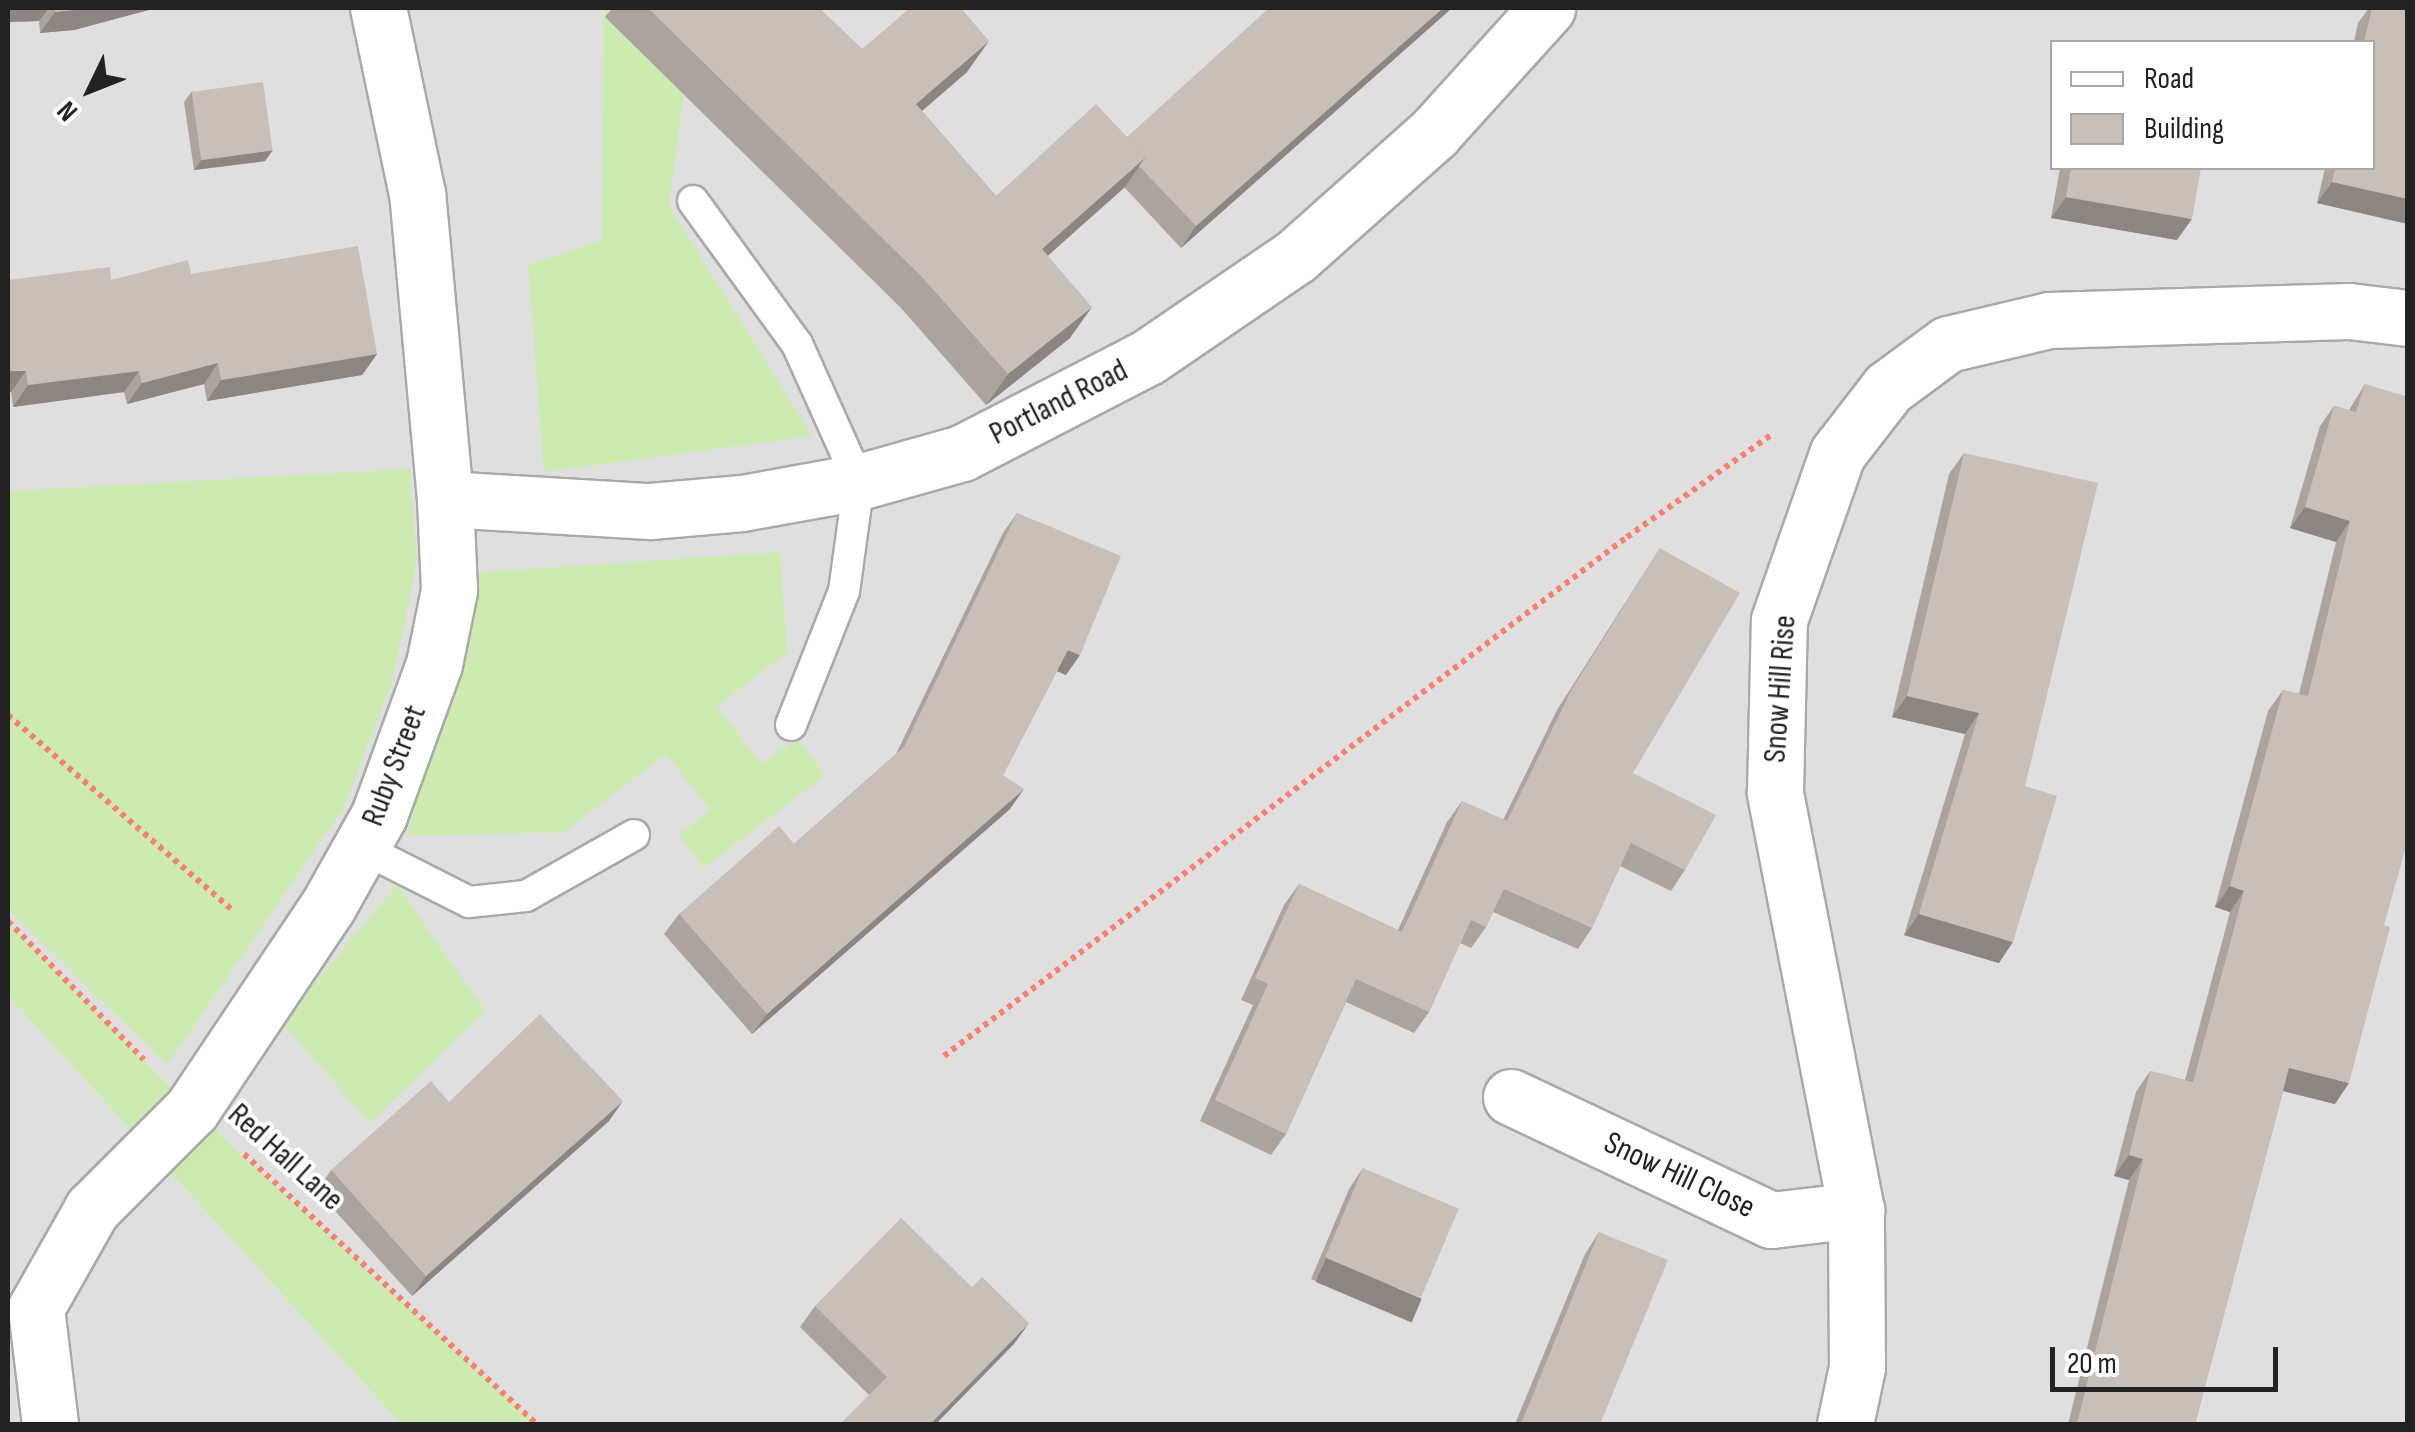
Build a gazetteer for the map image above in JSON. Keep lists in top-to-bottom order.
{
  "streets": {
    "street": [
      "Portland Road",
      "Snow Hill Rise",
      "Ruby Street",
      "Snow Hill Close"
    ],
    "path": ["Red Hall Lane"]
  },
  "crossings": [
    ["Portland Road", "Ruby Street"],
    ["Snow Hill Rise", "Snow Hill Close"],
    ["Ruby Street", "Red Hall Lane"]
  ],
  "legend": ["Road", "Building"],
  "scale_bar": "20 m",
  "north": "bottom left"
}
